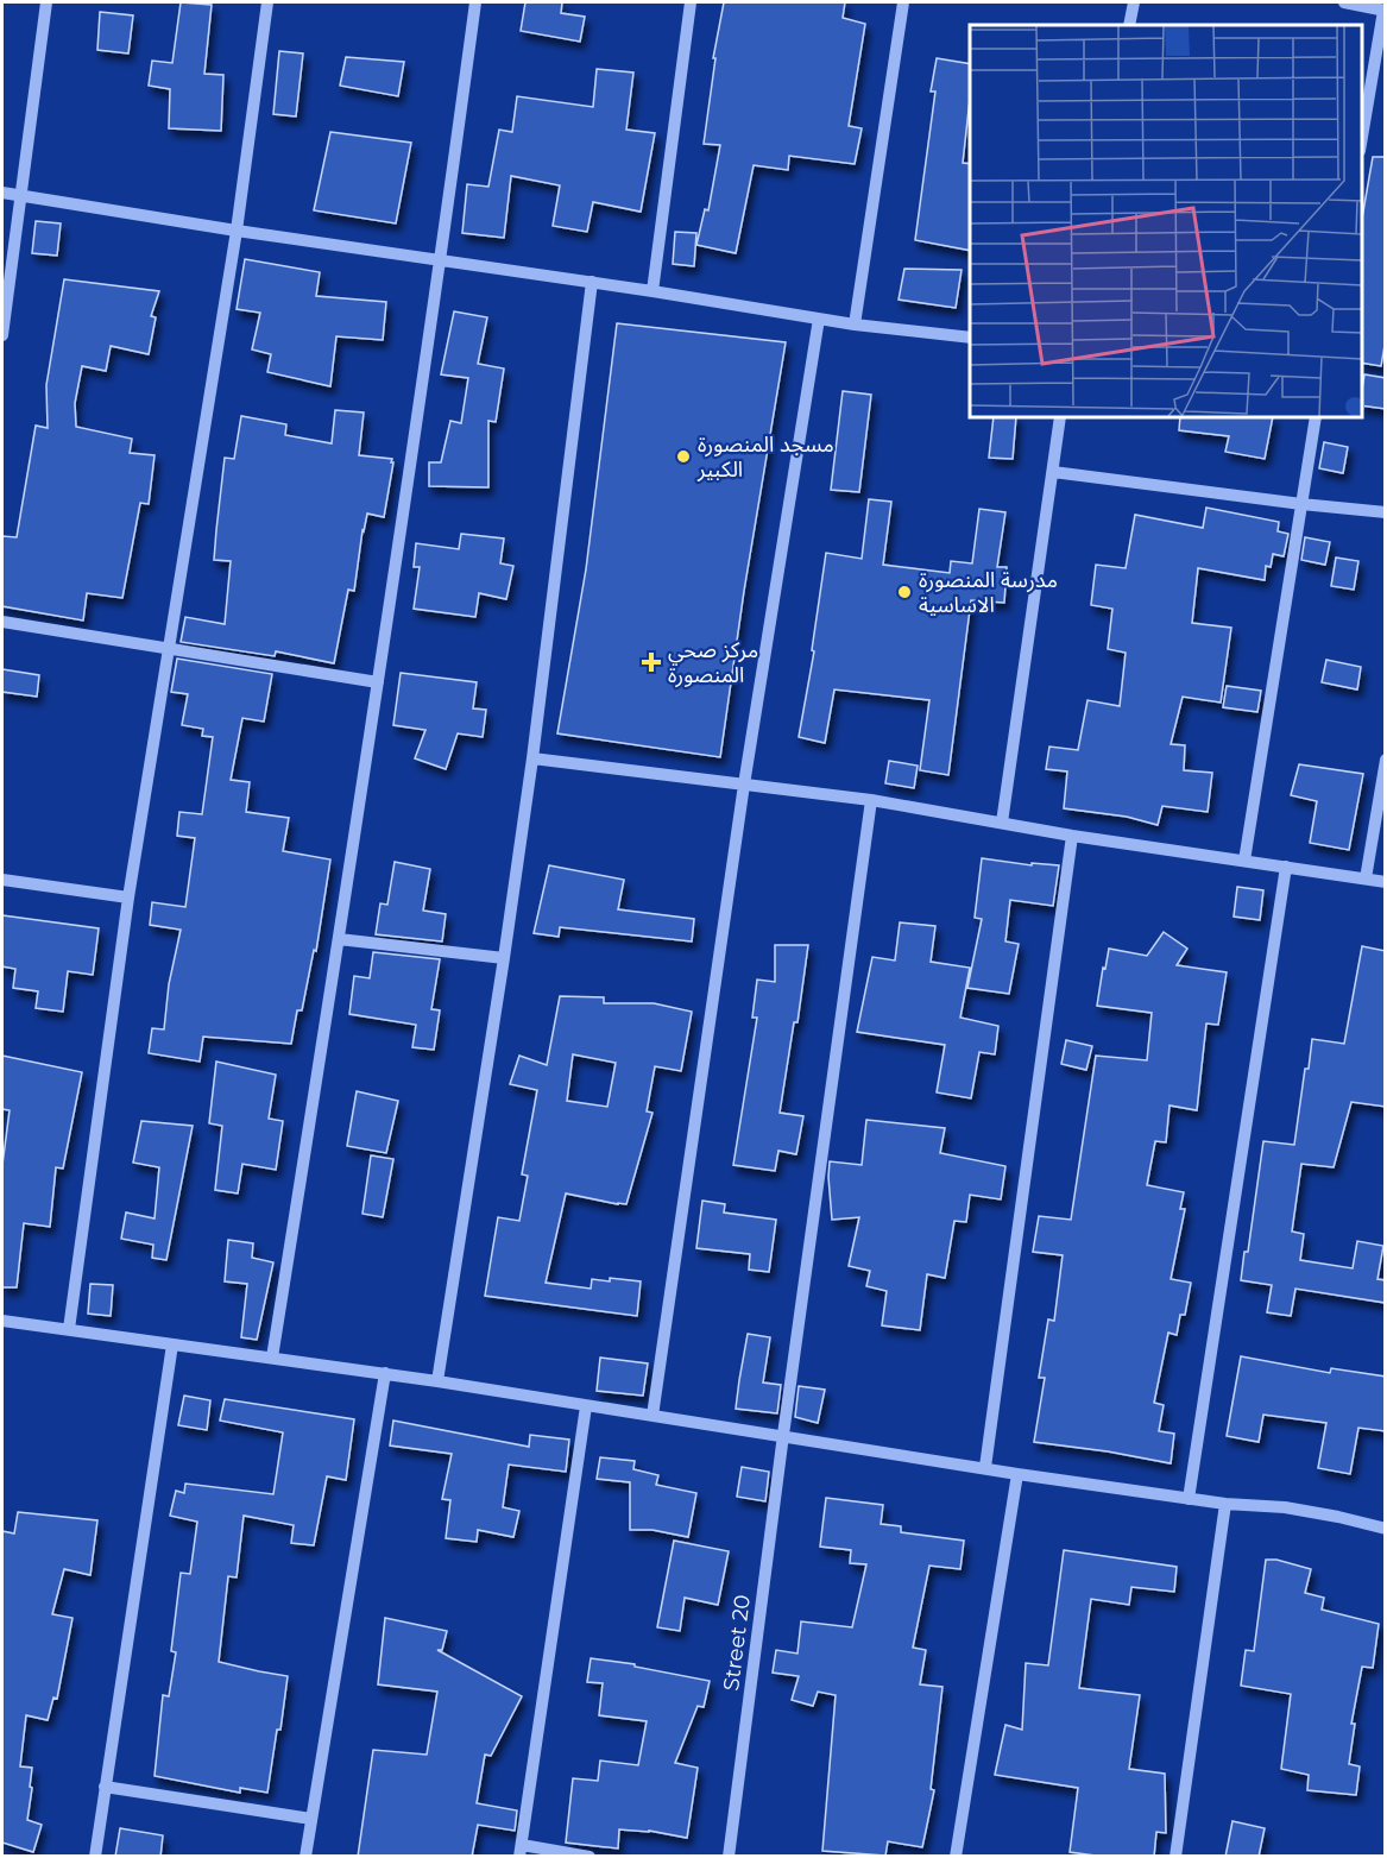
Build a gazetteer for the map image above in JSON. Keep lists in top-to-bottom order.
{
  "streets": {
    "street": ["Street 20"]
  },
  "places": {
    "other": ["مسجد المنصورة الكبير", "مدرسة المنصورة الاساسية"],
    "health": ["مركز صحي المنصورة"]
  }
}
